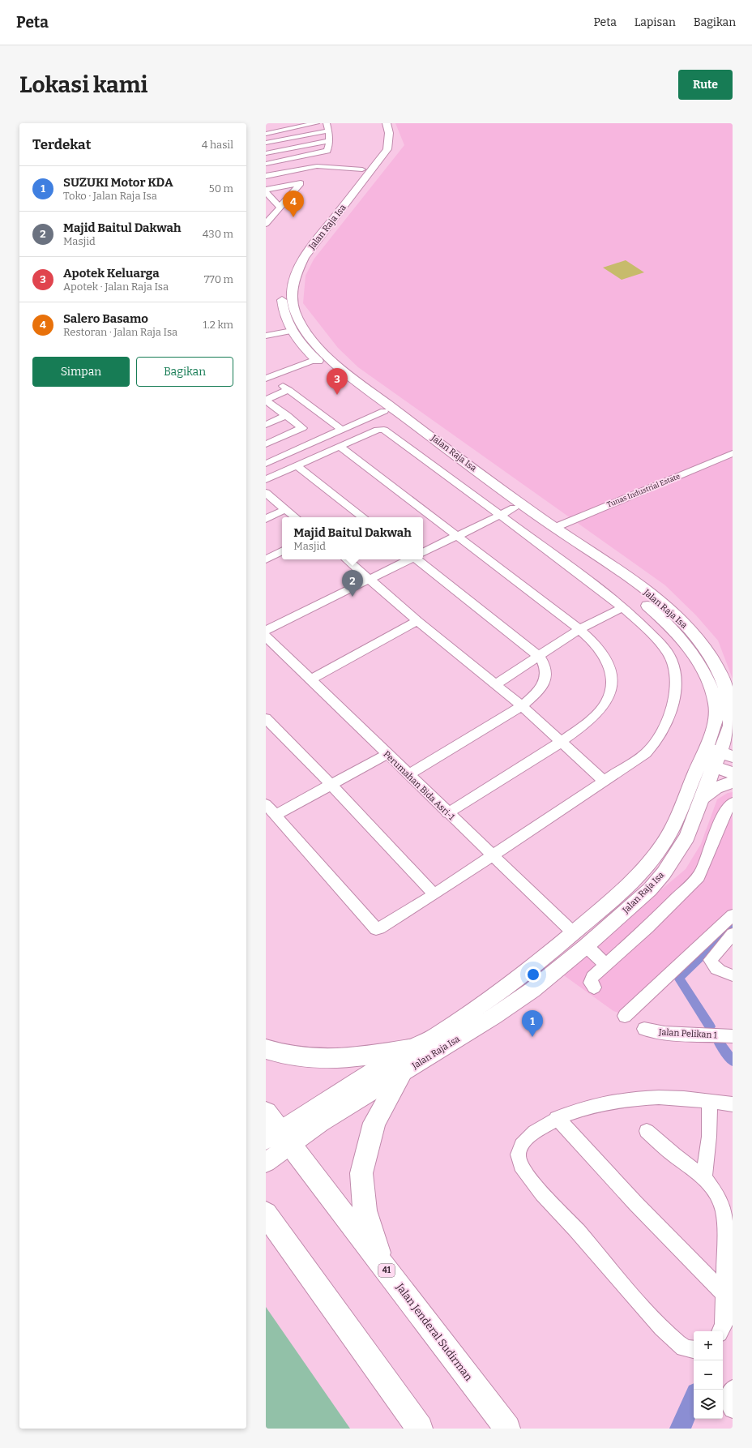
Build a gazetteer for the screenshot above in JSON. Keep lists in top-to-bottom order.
{
  "streets": {
    "highway": ["41", "Jalan Jenderal Sudirman"],
    "main road": ["Jalan Raja Isa"],
    "street": ["Tunas Industrial Estate", "Perumahan Bida Asri-1", "Jalan Pelikan 1"]
  },
  "crossings": [
    ["Jalan Raja Isa", "Tunas Industrial Estate"],
    ["Jalan Raja Isa", "Perumahan Bida Asri-1"],
    ["Jalan Raja Isa", "Jalan Jenderal Sudirman"]
  ],
  "page": {
    "header": "Peta",
    "nav": ["Peta", "Lapisan", "Bagikan"],
    "buttons": [
      "Rute",
      ["Simpan", "Bagikan"]
    ],
    "title": "Lokasi kami",
    "heading": ["Terdekat", "4 hasil"],
    "list": [
      {
        "mark": "1",
        "name": "SUZUKI Motor KDA",
        "note": "Toko · Jalan Raja Isa",
        "value": "50 m"
      },
      {
        "mark": "2",
        "name": "Majid Baitul Dakwah",
        "note": "Masjid",
        "value": "430 m"
      },
      {
        "mark": "3",
        "name": "Apotek Keluarga",
        "note": "Apotek · Jalan Raja Isa",
        "value": "770 m"
      },
      {
        "mark": "4",
        "name": "Salero Basamo",
        "note": "Restoran · Jalan Raja Isa",
        "value": "1.2 km"
      }
    ],
    "pins": [
      "4",
      "3",
      "2",
      "1"
    ],
    "popup": ["Majid Baitul Dakwah", "Masjid"],
    "map_buttons": ["+", "−"]
  }
}
